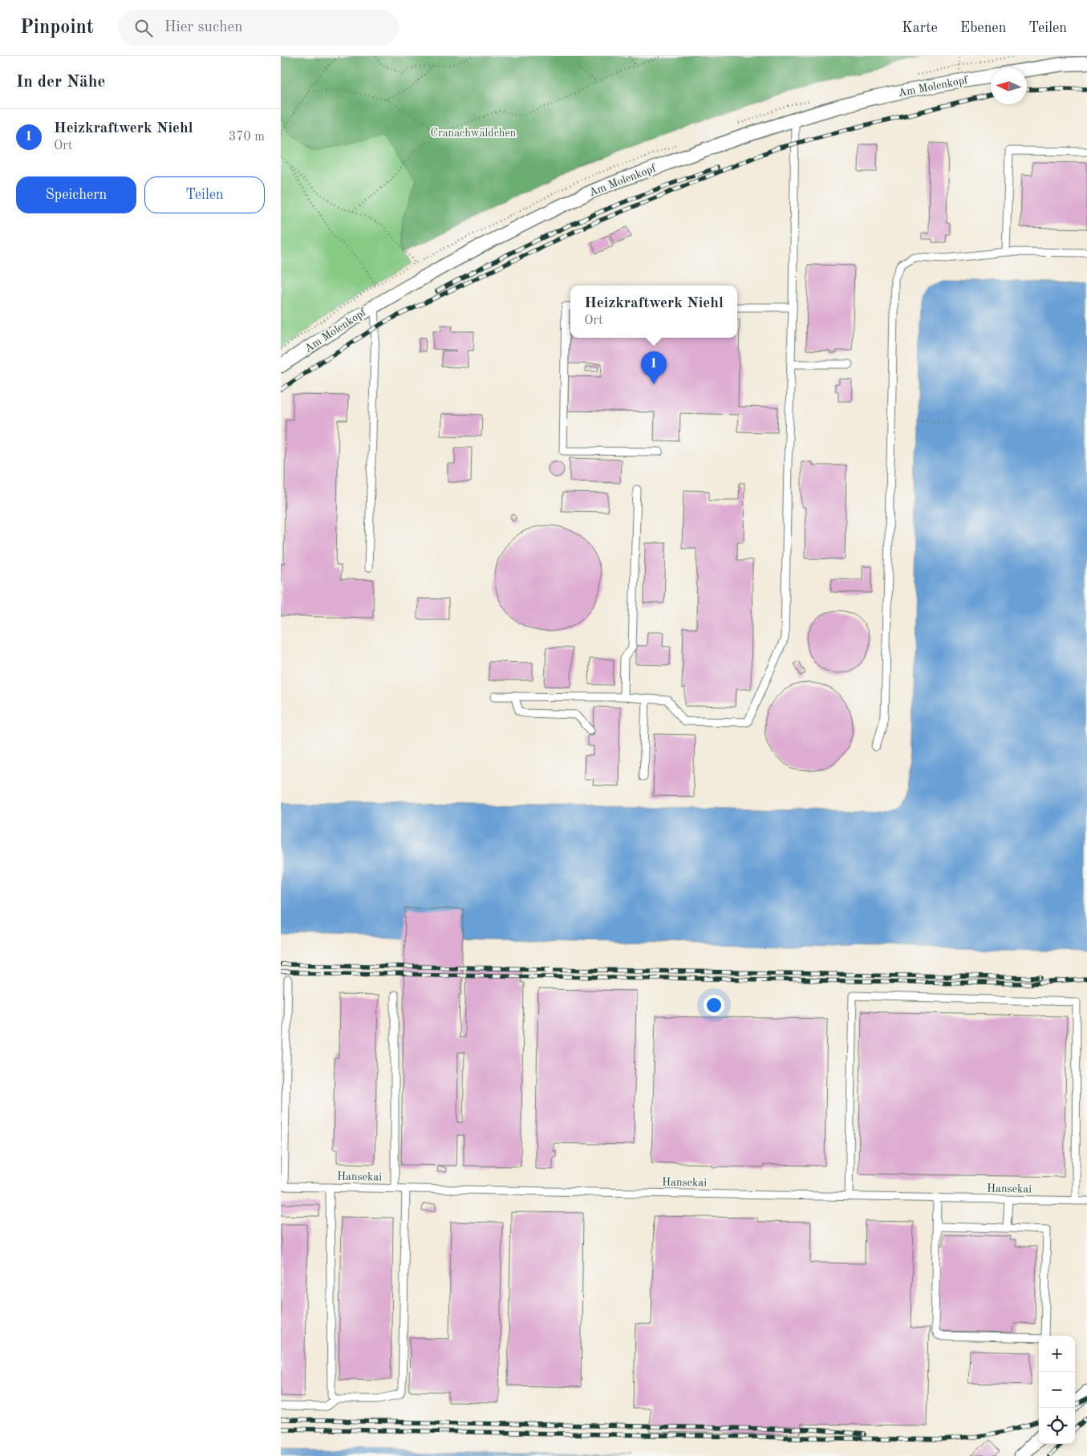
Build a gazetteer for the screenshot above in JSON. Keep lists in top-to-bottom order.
{
  "streets": {
    "street": ["Am Molenkopf"],
    "lane": ["Hansekai"]
  },
  "parks": ["Cranachwäldchen"],
  "north": "left",
  "page": {
    "header": "Pinpoint",
    "search": "Hier suchen",
    "nav": ["Karte", "Ebenen", "Teilen"],
    "heading": "In der Nähe",
    "list": [
      {
        "mark": "1",
        "name": "Heizkraftwerk Niehl",
        "note": "Ort",
        "value": "370 m"
      }
    ],
    "buttons": ["Speichern", "Teilen"],
    "popup": ["Heizkraftwerk Niehl", "Ort"],
    "pins": "1",
    "map_buttons": ["+", "−"]
  }
}
